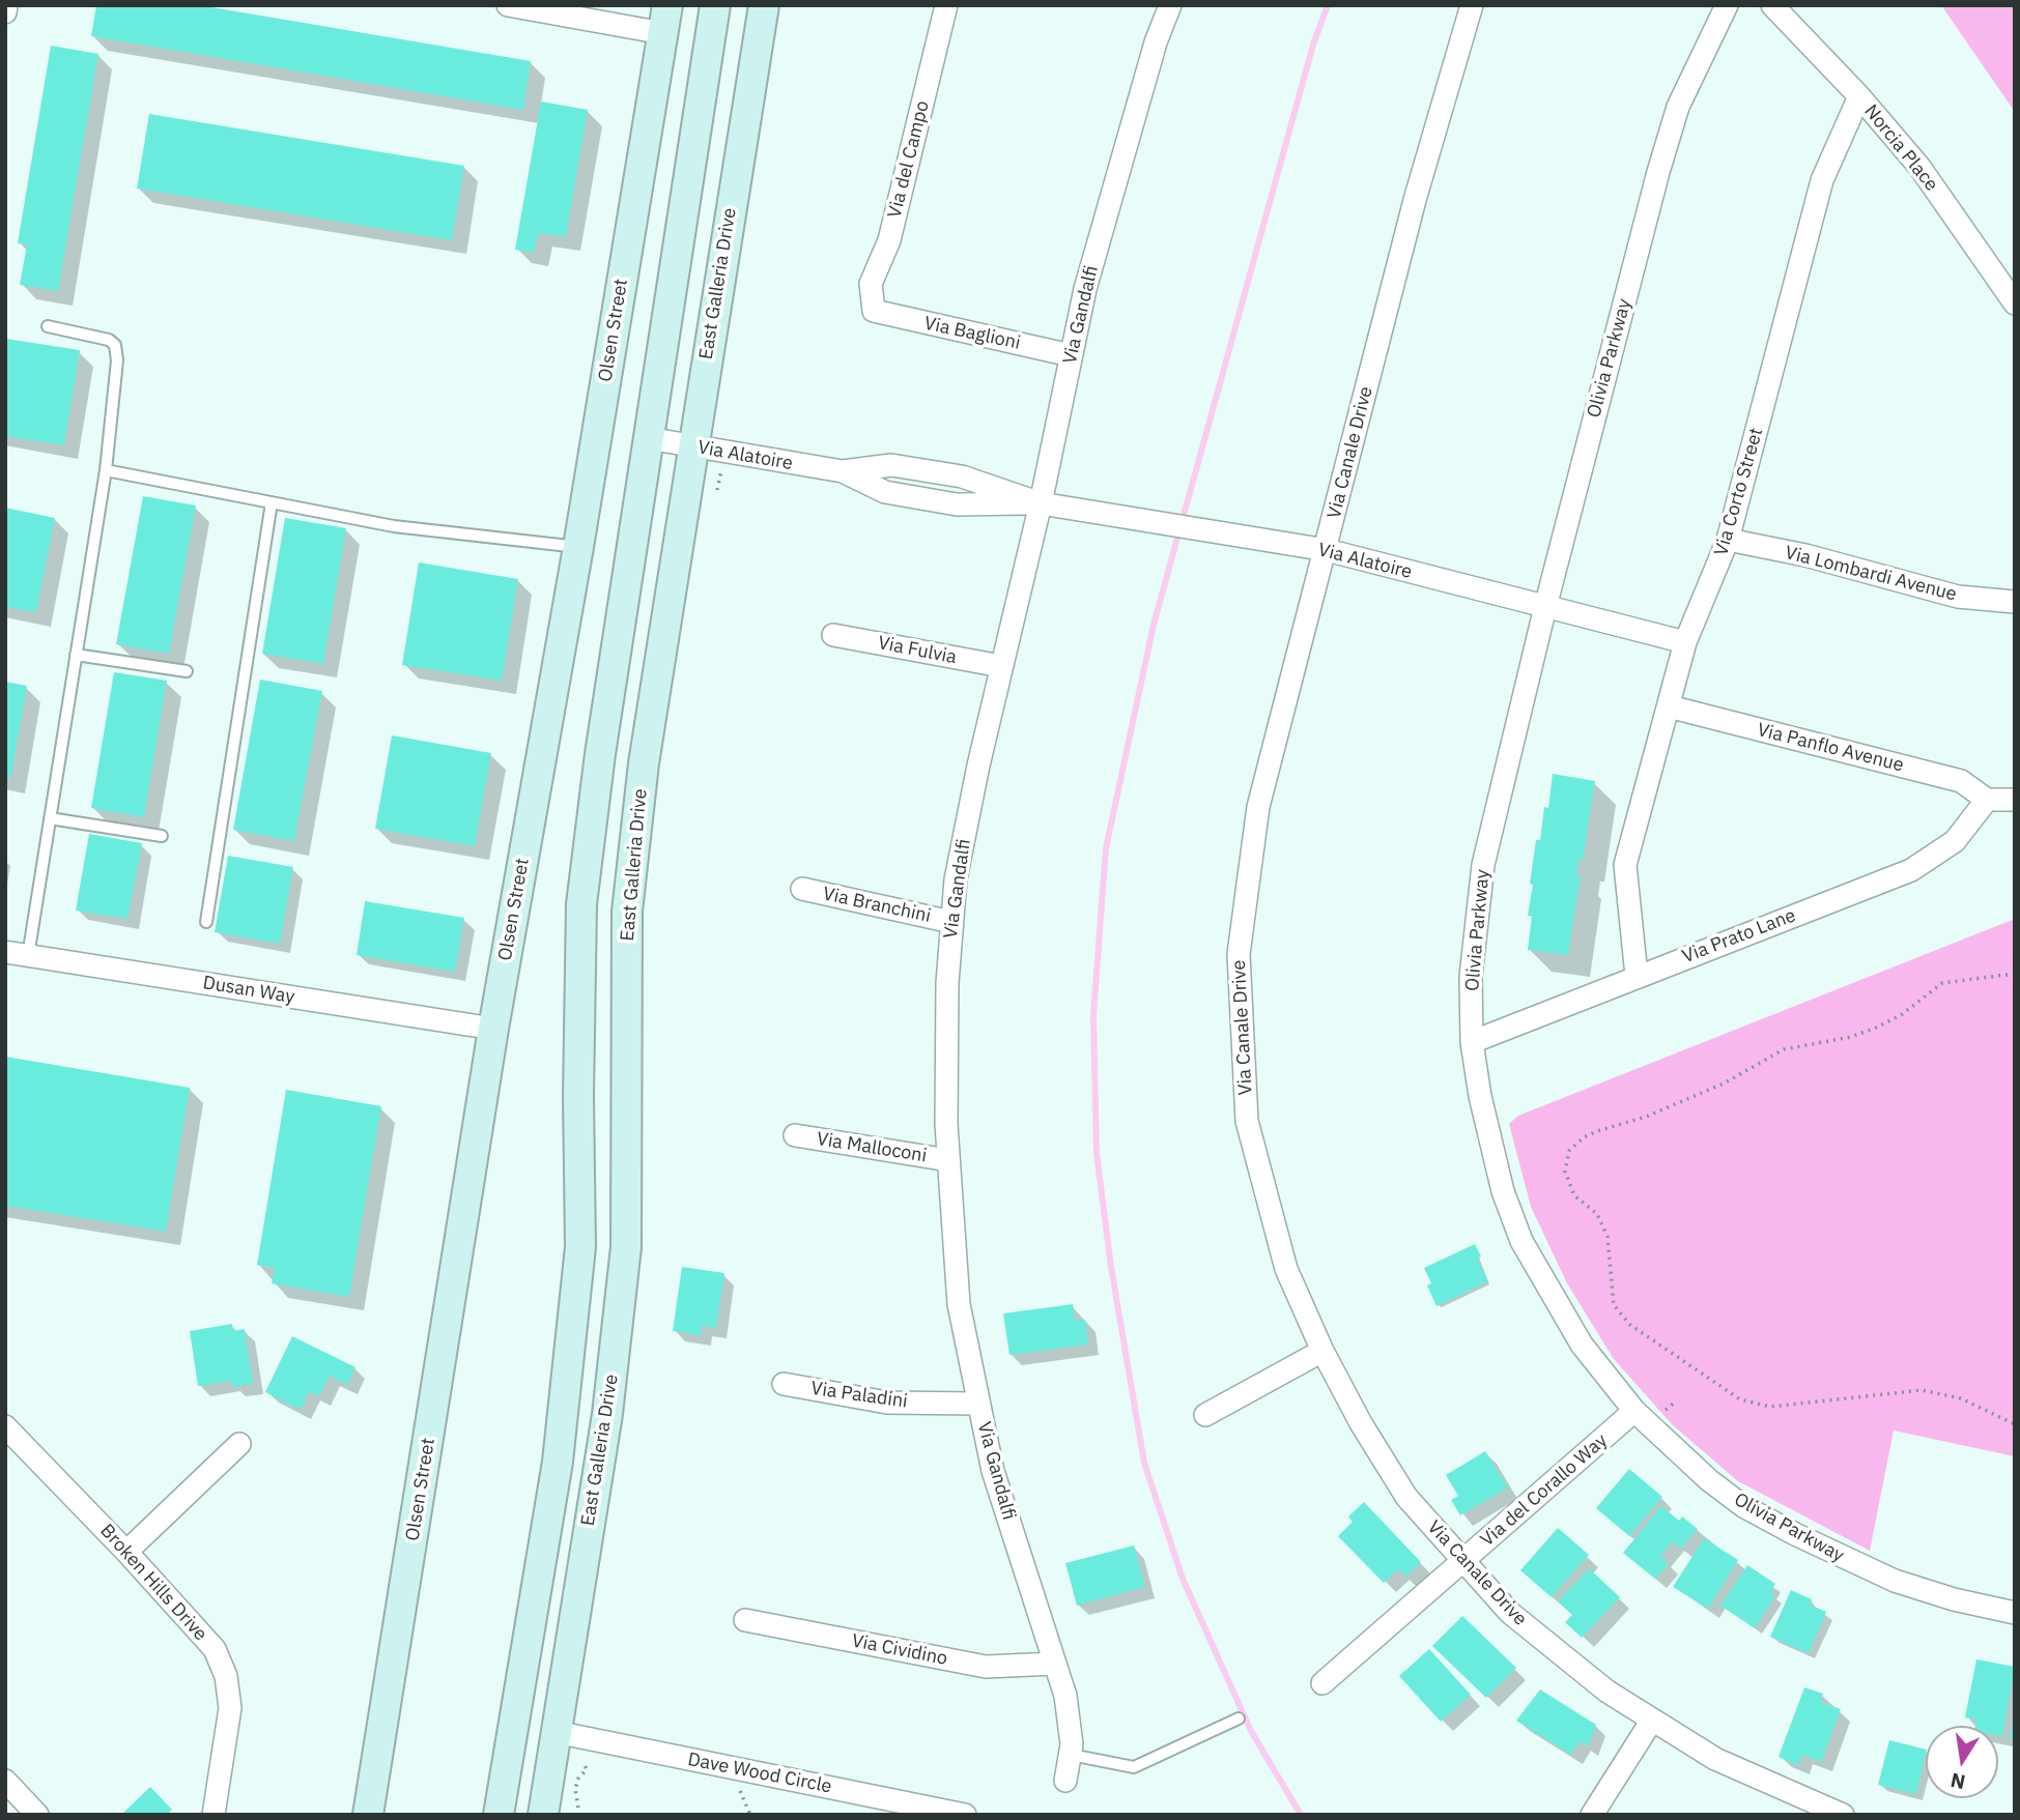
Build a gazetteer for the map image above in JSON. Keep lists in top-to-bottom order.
{
  "streets": {
    "main road": ["East Galleria Drive", "Olsen Street"],
    "street": [
      "Norcia Place",
      "Via del Campo",
      "Via Gandalfi",
      "Via Baglioni",
      "Olivia Parkway",
      "Via Canale Drive",
      "Via Alatoire",
      "Via Corto Street",
      "Via Lombardi Avenue",
      "Via Fulvia",
      "Via Panflo Avenue",
      "Via Branchini",
      "Via Prato Lane",
      "Dusan Way",
      "Via Malloconi",
      "Via Paladini",
      "Via del Corallo Way",
      "Broken Hills Drive",
      "Via Cividino",
      "Dave Wood Circle"
    ]
  },
  "crossings": [
    ["Norcia Place", "Via Corto Street"],
    ["Via del Campo", "Via Baglioni"],
    ["East Galleria Drive", "Via Alatoire"],
    ["East Galleria Drive", "Dave Wood Circle"],
    ["Via Gandalfi", "Via Baglioni"],
    ["Via Gandalfi", "Via Alatoire"],
    ["Via Gandalfi", "Via Fulvia"],
    ["Via Gandalfi", "Via Branchini"],
    ["Via Gandalfi", "Via Malloconi"],
    ["Via Gandalfi", "Via Paladini"],
    ["Via Gandalfi", "Via Cividino"],
    ["Olsen Street", "Dusan Way"],
    ["Olivia Parkway", "Via Alatoire"],
    ["Olivia Parkway", "Via Prato Lane"],
    ["Olivia Parkway", "Via del Corallo Way"],
    ["Via Canale Drive", "Via Alatoire"],
    ["Via Canale Drive", "Via del Corallo Way"],
    ["Via Alatoire", "Via Corto Street"],
    ["Via Corto Street", "Via Lombardi Avenue"],
    ["Via Corto Street", "Via Panflo Avenue"],
    ["Via Corto Street", "Via Prato Lane"],
    ["Via Panflo Avenue", "Via Prato Lane"]
  ],
  "north": "bottom"
}
